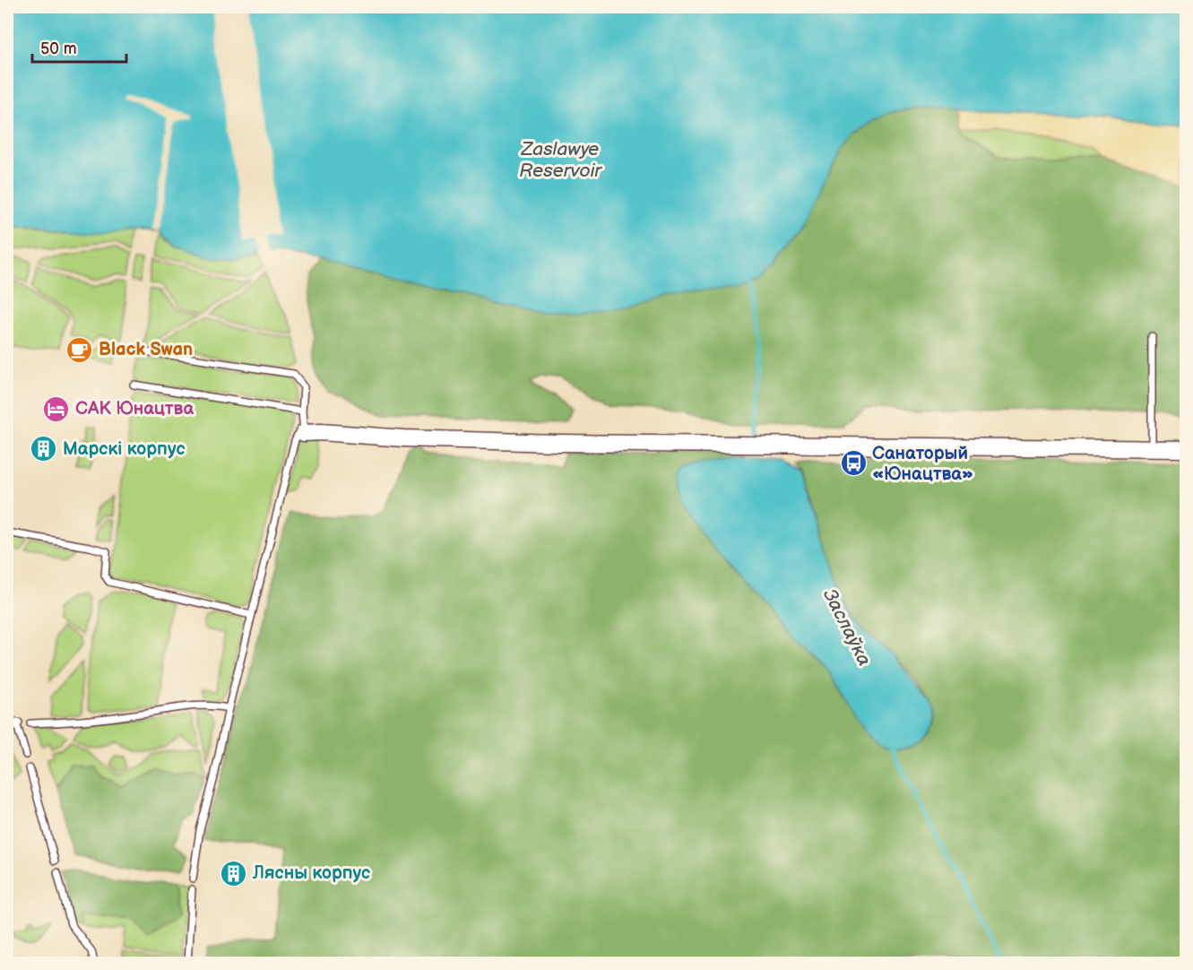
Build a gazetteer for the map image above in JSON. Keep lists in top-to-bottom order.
{
  "water": ["Zaslawye Reservoir", "Заслаўка"],
  "places": {
    "cafe": ["Black Swan"],
    "hotel": ["САК Юнацтва"],
    "building": ["Марскі корпус", "Лясны корпус"],
    "bus stop": ["Санаторый «Юнацтва»"]
  },
  "scale_bar": "50 m"
}
